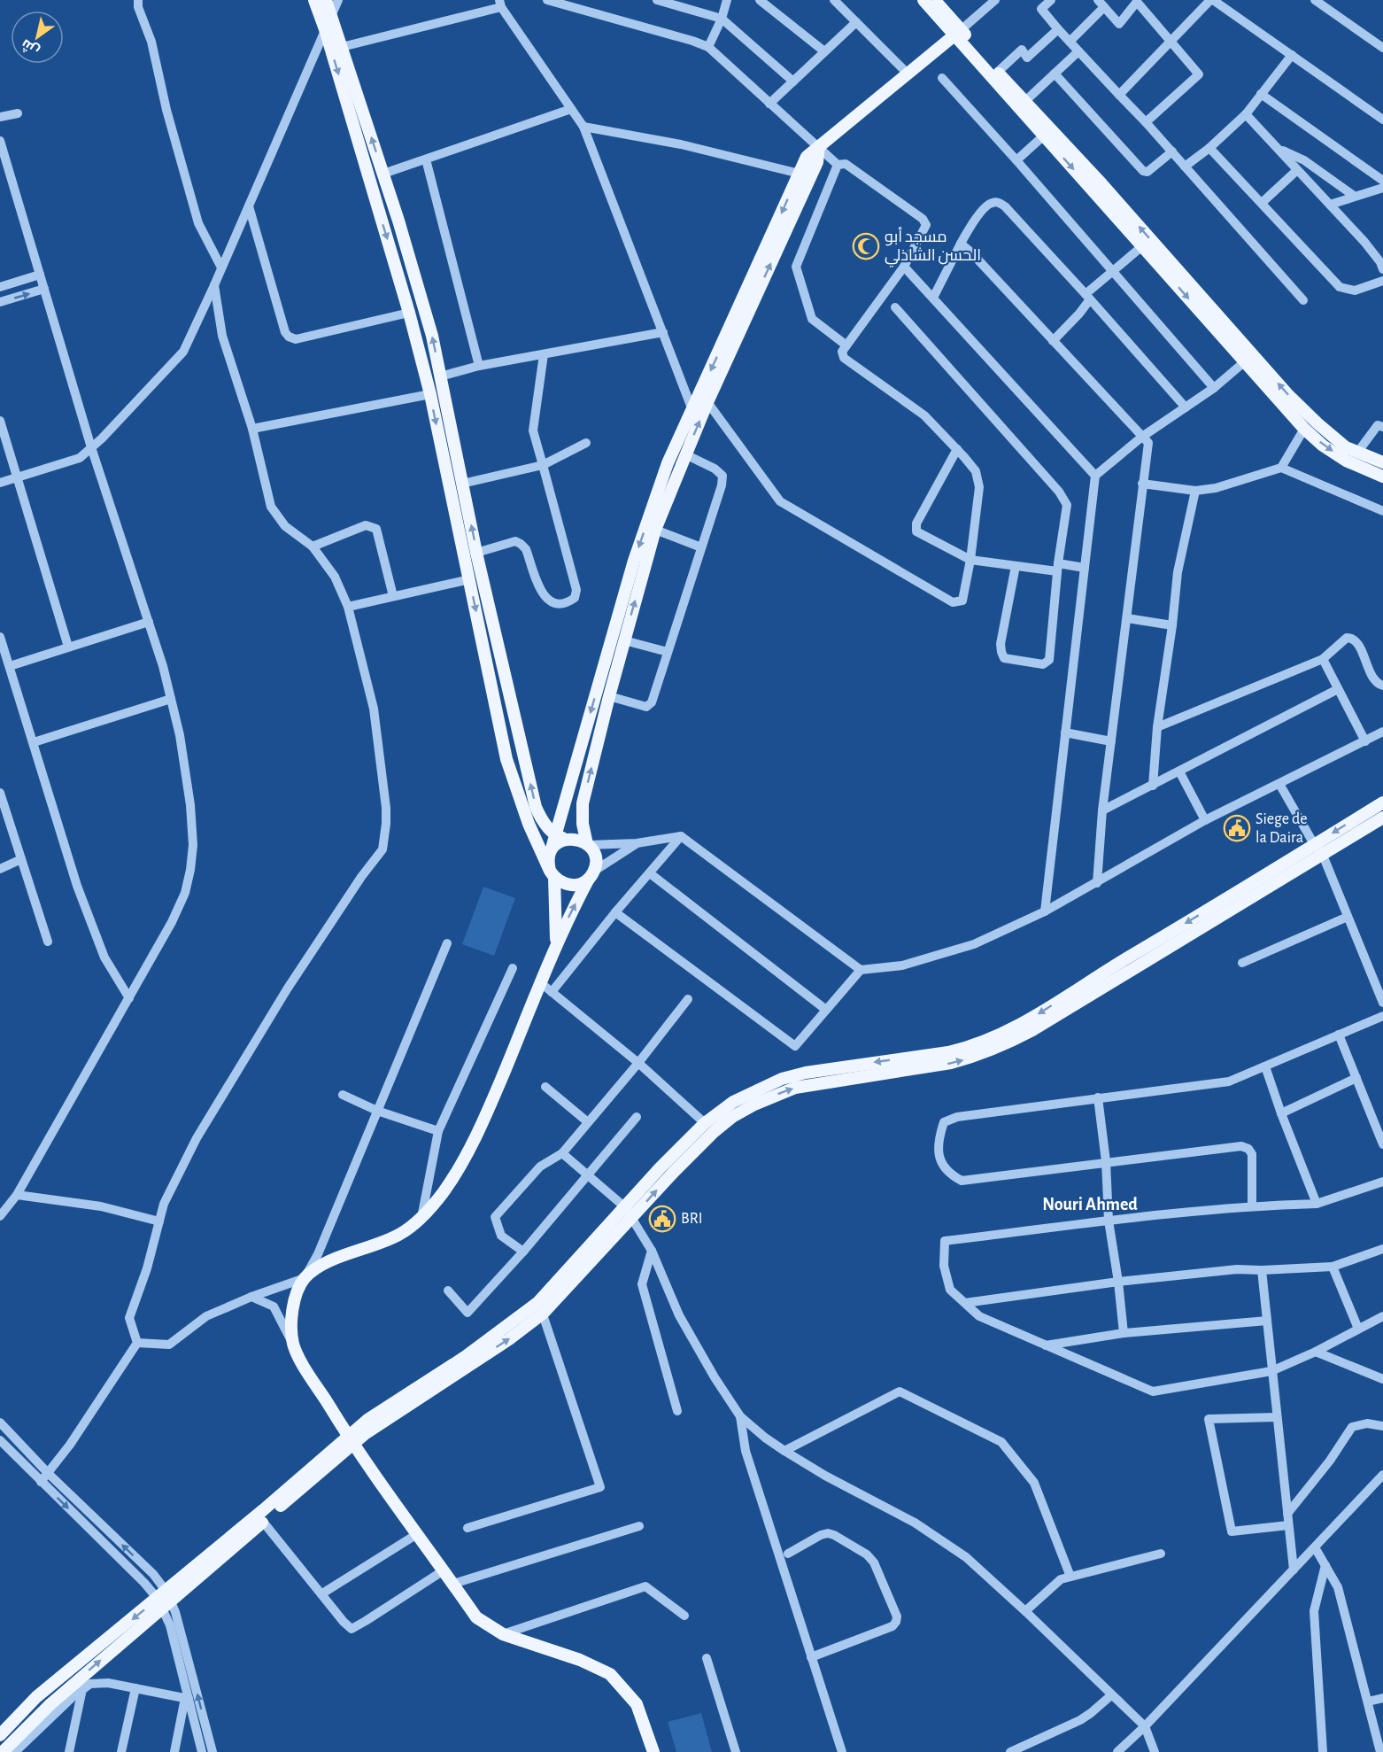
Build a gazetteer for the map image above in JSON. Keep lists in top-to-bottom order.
{
  "districts": ["Nouri Ahmed"],
  "places": {
    "mosque": ["مسجد أبو الحسن الشاذلي"],
    "public building": ["Siege de la Daira", "BRI"]
  },
  "north": "bottom left"
}
